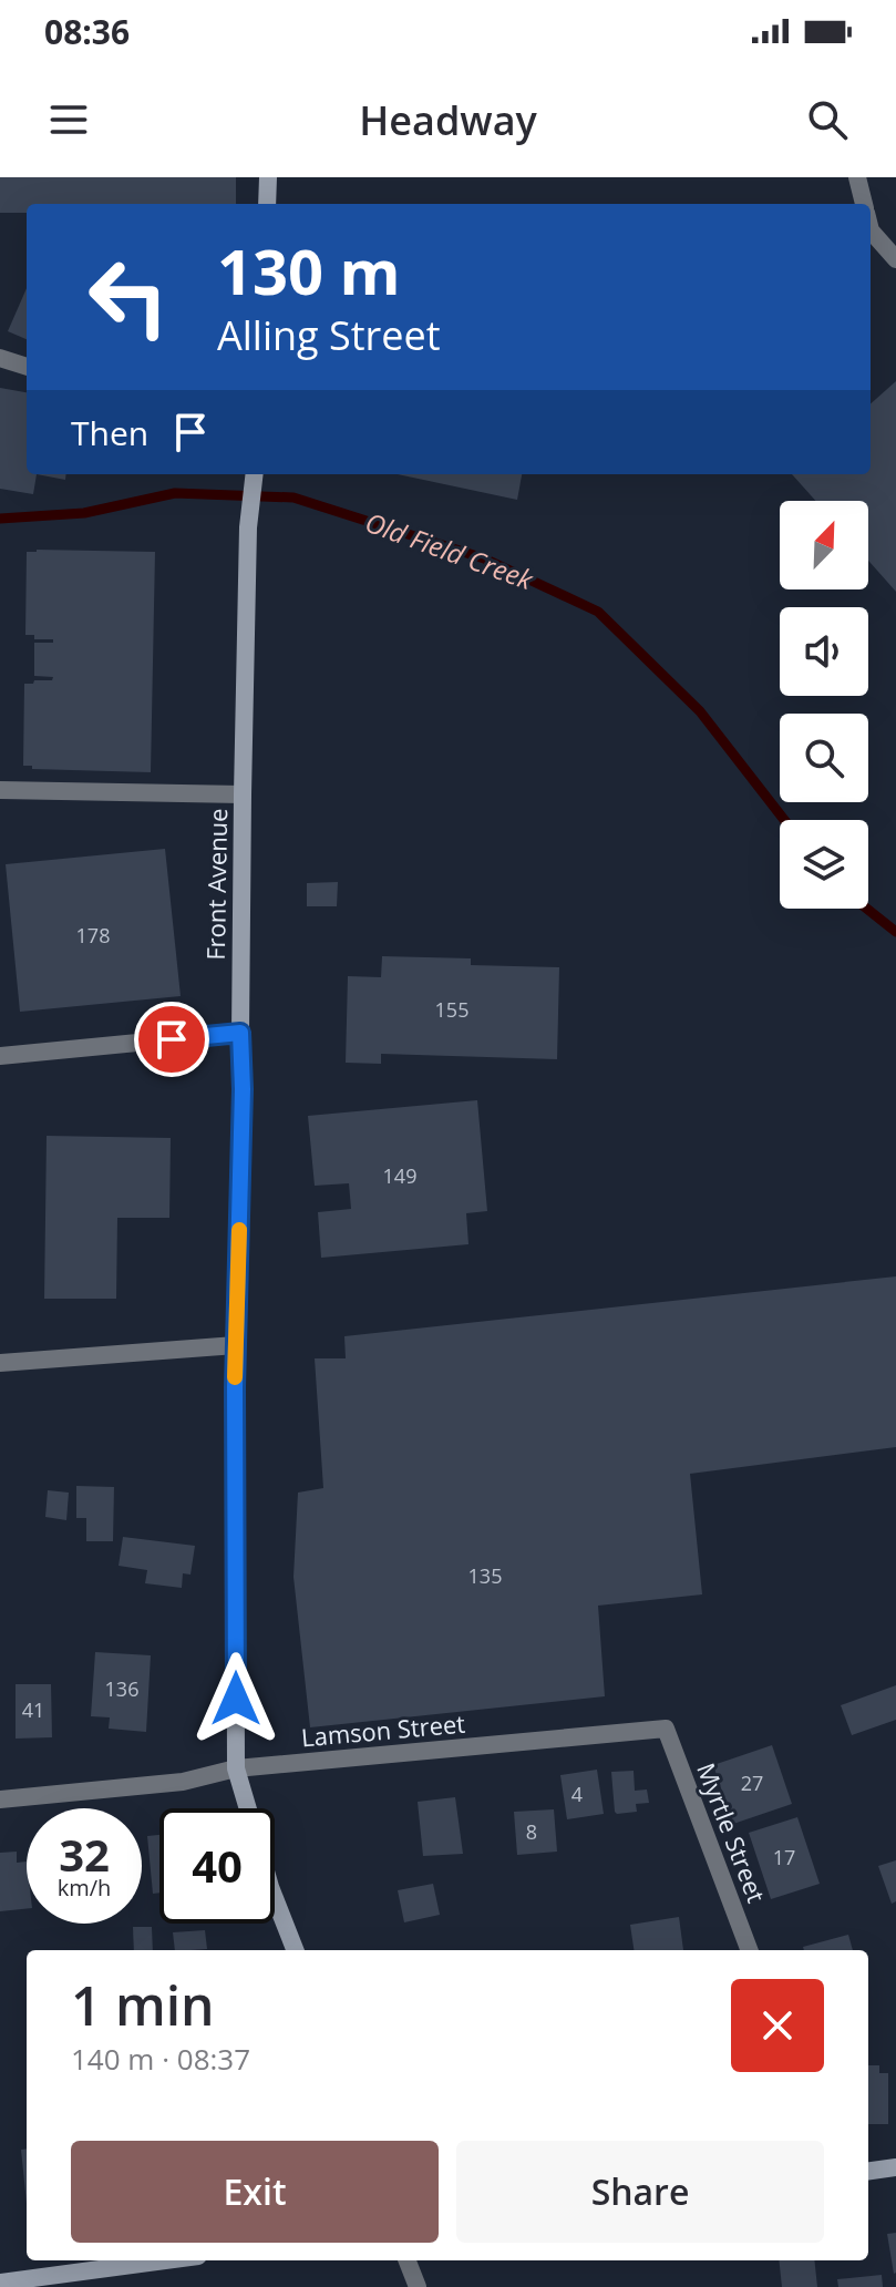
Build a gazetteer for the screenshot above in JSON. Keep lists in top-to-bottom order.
{
  "streets": {
    "street": ["Front Avenue", "Lamson Street", "Myrtle Street"]
  },
  "crossings": [
    ["Front Avenue", "Lamson Street"],
    ["Lamson Street", "Myrtle Street"]
  ],
  "water": ["Old Field Creek"],
  "house_numbers": [
    "178",
    "155",
    "149",
    "135",
    "136",
    "41",
    "27",
    "4",
    "8",
    "17"
  ],
  "north": "top right",
  "page": {
    "status": "08:36",
    "header": "Headway",
    "turn": ["130 m", "Alling Street"],
    "then": "Then",
    "speed": "32 km/h",
    "limit": "40",
    "heading": ["1 min", "140 m · 08:37"],
    "buttons": ["Exit", "Share"]
  }
}
